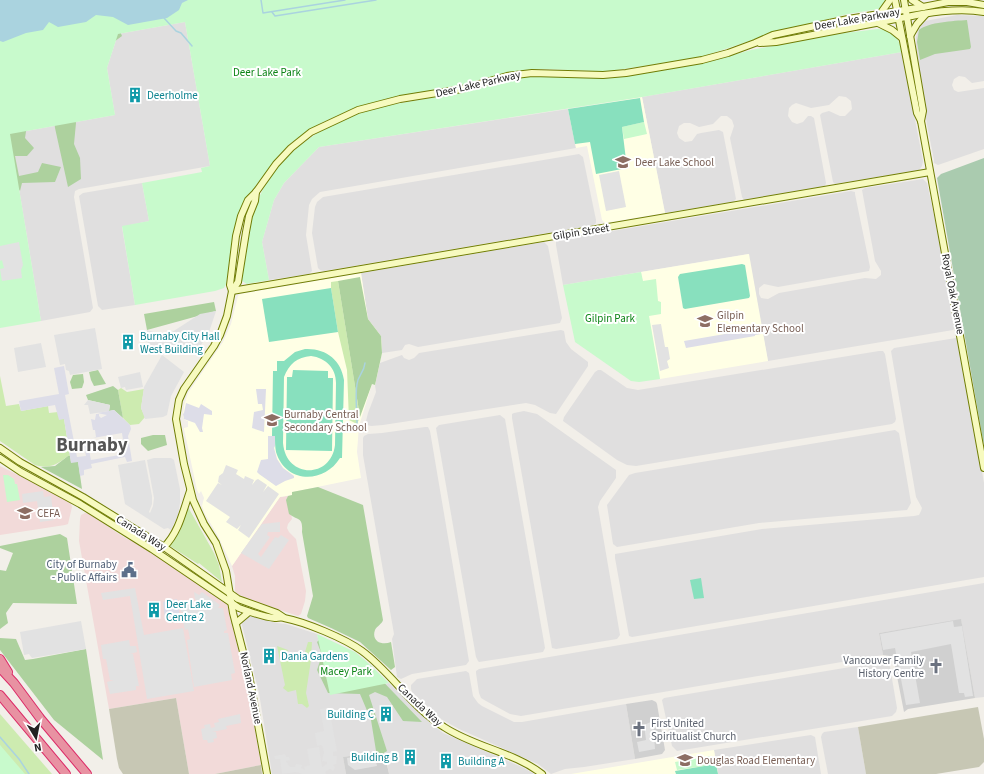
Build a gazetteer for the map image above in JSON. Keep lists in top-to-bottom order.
{
  "streets": {
    "main road": [
      "Deer Lake Parkway",
      "Gilpin Street",
      "Royal Oak Avenue",
      "Canada Way",
      "Norland Avenue"
    ]
  },
  "crossings": [
    ["Deer Lake Parkway", "Gilpin Street"],
    ["Deer Lake Parkway", "Royal Oak Avenue"],
    ["Deer Lake Parkway", "Canada Way"],
    ["Deer Lake Parkway", "Norland Avenue"],
    ["Gilpin Street", "Royal Oak Avenue"],
    ["Canada Way", "Norland Avenue"]
  ],
  "districts": ["Burnaby"],
  "parks": ["Deer Lake Park", "Gilpin Park", "Macey Park"],
  "places": {
    "building": [
      "Deerholme",
      "Burnaby City Hall West Building",
      "Deer Lake Centre 2",
      "Dania Gardens",
      "Building C",
      "Building B",
      "Building A"
    ],
    "school or university": [
      "Deer Lake School",
      "Gilpin Elementary School",
      "Burnaby Central Secondary School",
      "CEFA",
      "Douglas Road Elementary"
    ],
    "public building": ["City of Burnaby - Public Affairs"],
    "church": ["Vancouver Family History Centre", "First United Spiritualist Church"]
  },
  "north": "bottom"
}
